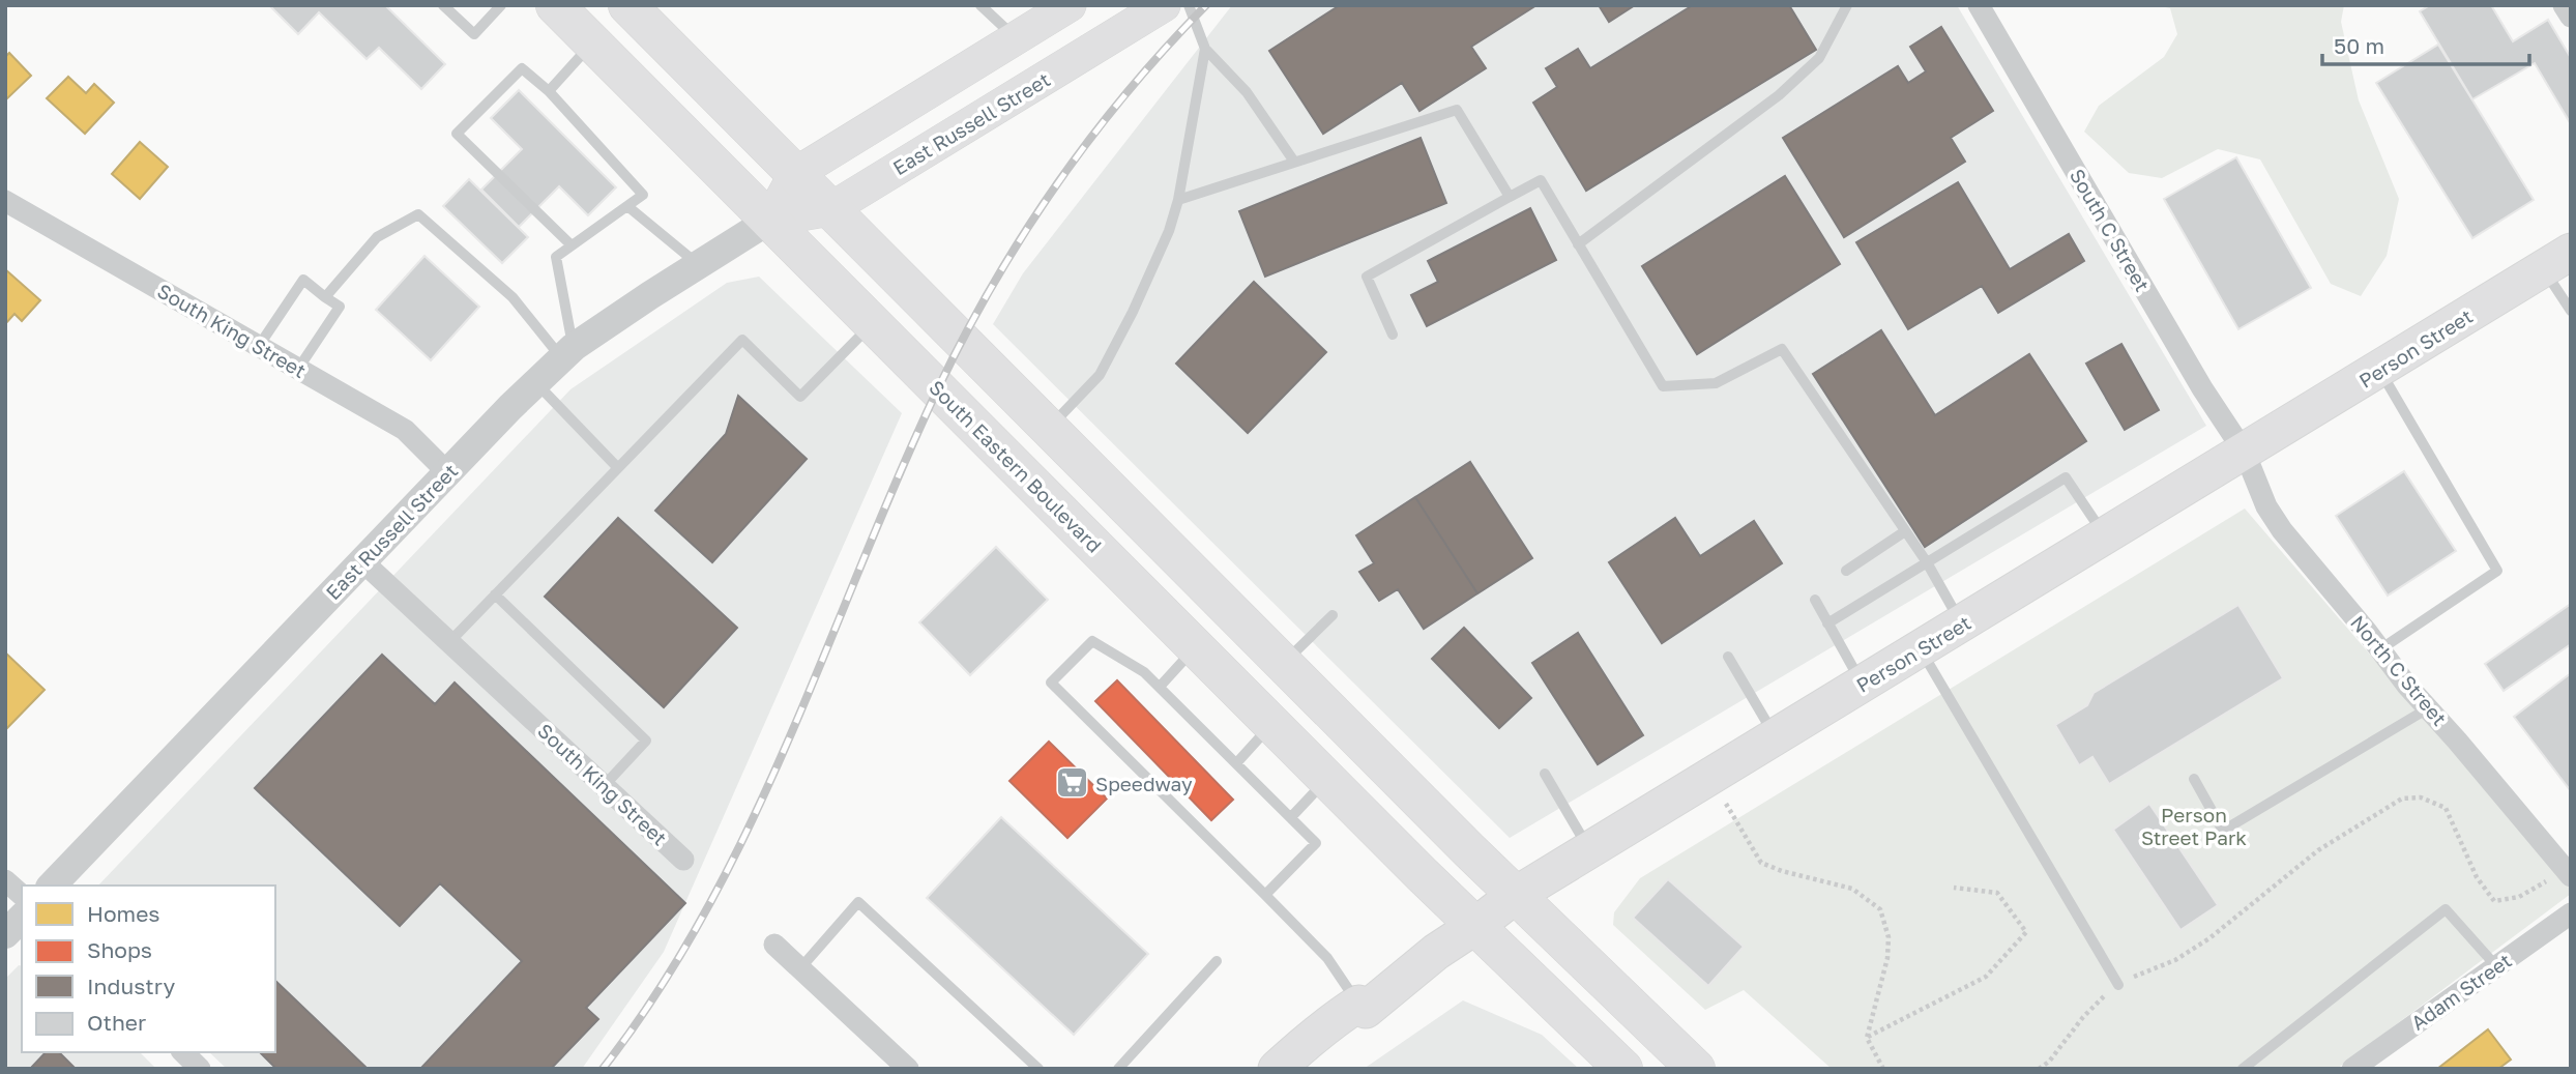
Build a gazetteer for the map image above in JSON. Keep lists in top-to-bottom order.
{
  "streets": {
    "highway": ["South Eastern Boulevard"],
    "main road": ["East Russell Street", "Person Street"],
    "street": [
      "South C Street",
      "South King Street",
      "North C Street",
      "Adam Street"
    ]
  },
  "crossings": [
    ["East Russell Street", "South King Street"],
    ["East Russell Street", "South Eastern Boulevard"],
    ["South C Street", "Person Street"],
    ["South C Street", "North C Street"],
    ["Person Street", "South Eastern Boulevard"],
    ["Person Street", "North C Street"]
  ],
  "parks": ["Person Street Park"],
  "places": {
    "supermarket": ["Speedway"]
  },
  "legend": [
    "Homes",
    "Shops",
    "Industry",
    "Other"
  ],
  "scale_bar": "50 m"
}
